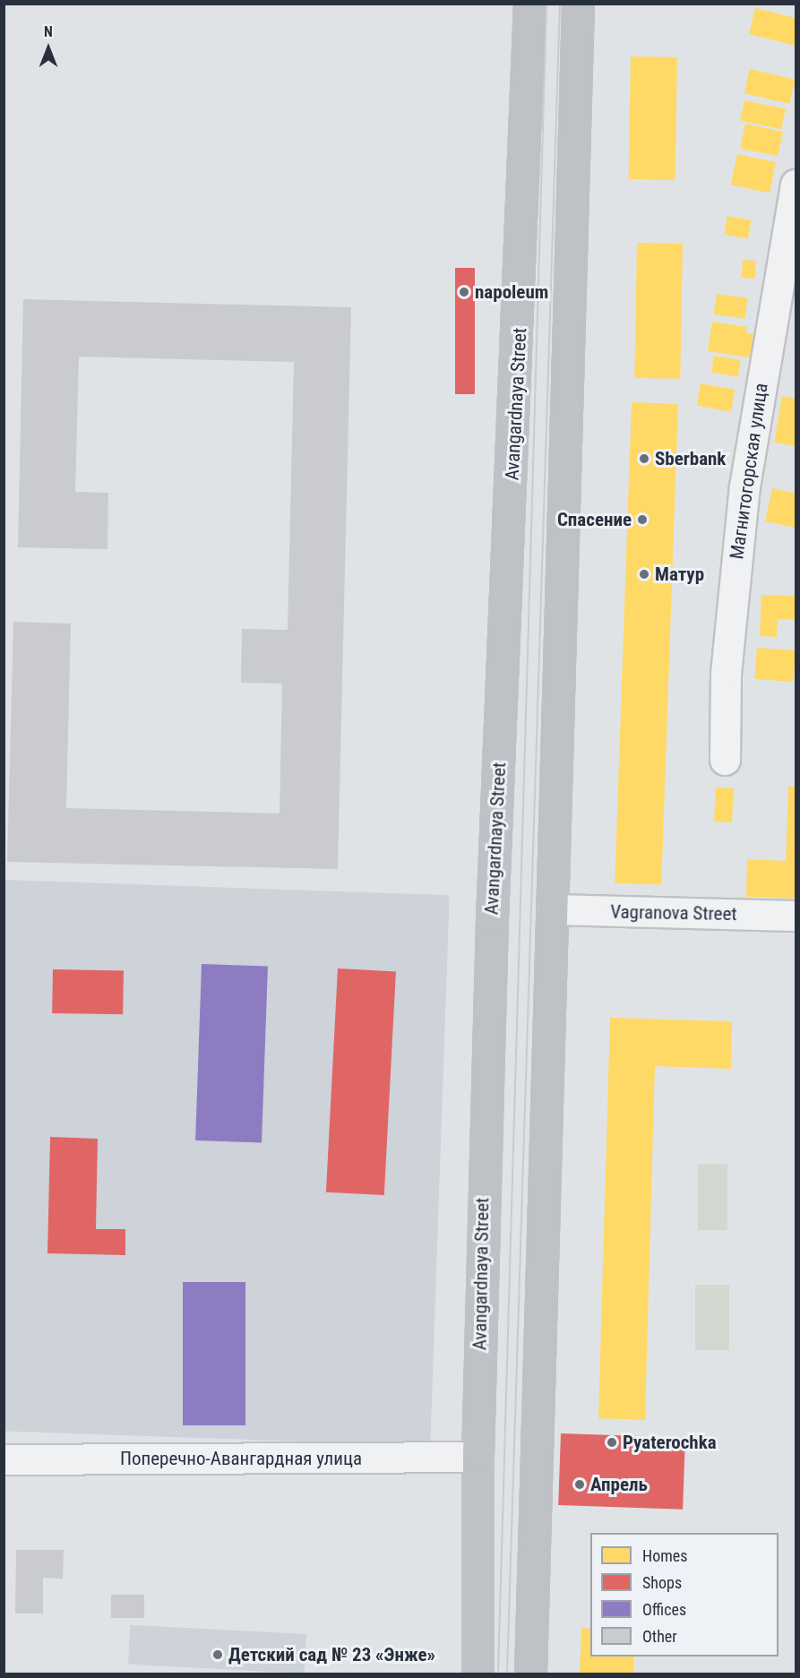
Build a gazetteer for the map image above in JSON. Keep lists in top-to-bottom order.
{
  "streets": {
    "main road": ["Avangardnaya Street"],
    "street": ["Магнитогорская улица", "Vagranova Street", "Поперечно-Авангардная улица"]
  },
  "crossings": [
    ["Avangardnaya Street", "Поперечно-Авангардная улица"]
  ],
  "places": [
    "napoleum",
    "Sberbank",
    "Спасение",
    "Матур",
    "Pyaterochka",
    "Апрель",
    "Детский сад № 23 «Энже»"
  ],
  "legend": [
    "Homes",
    "Shops",
    "Offices",
    "Other"
  ],
  "north": "top"
}
